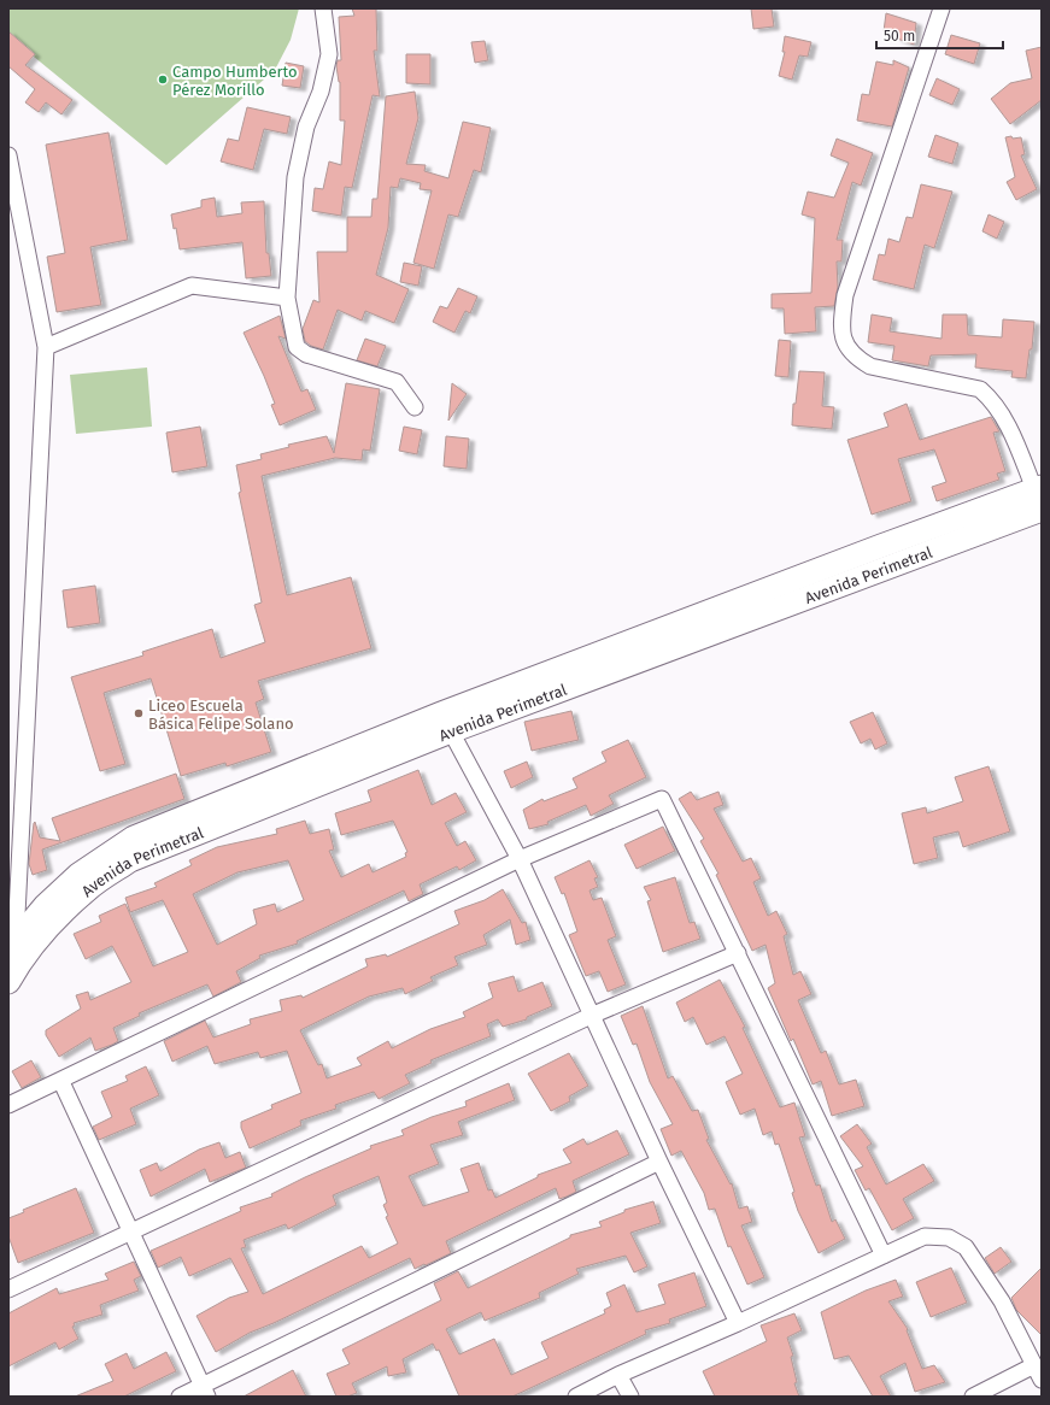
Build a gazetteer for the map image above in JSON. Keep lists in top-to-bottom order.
{
  "streets": {
    "main road": ["Avenida Perimetral"]
  },
  "places": ["Campo Humberto Pérez Morillo", "Liceo Escuela Básica Felipe Solano"],
  "scale_bar": "50 m"
}
